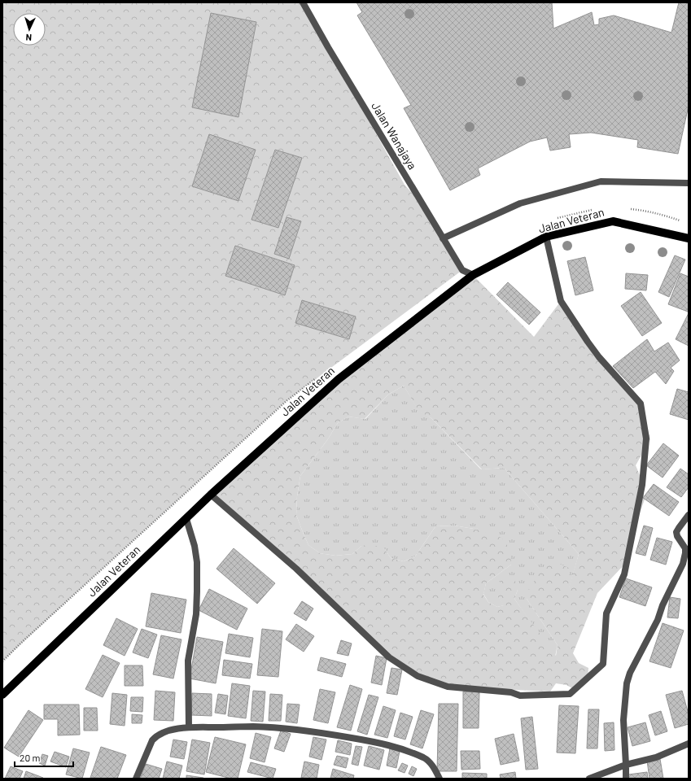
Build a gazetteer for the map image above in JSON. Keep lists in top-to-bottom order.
{
  "streets": {
    "main road": ["Jalan Veteran"],
    "street": ["Jalan Wanajaya"]
  },
  "crossings": [
    ["Jalan Wanajaya", "Jalan Veteran"]
  ],
  "scale_bar": "20 m",
  "north": "bottom"
}
